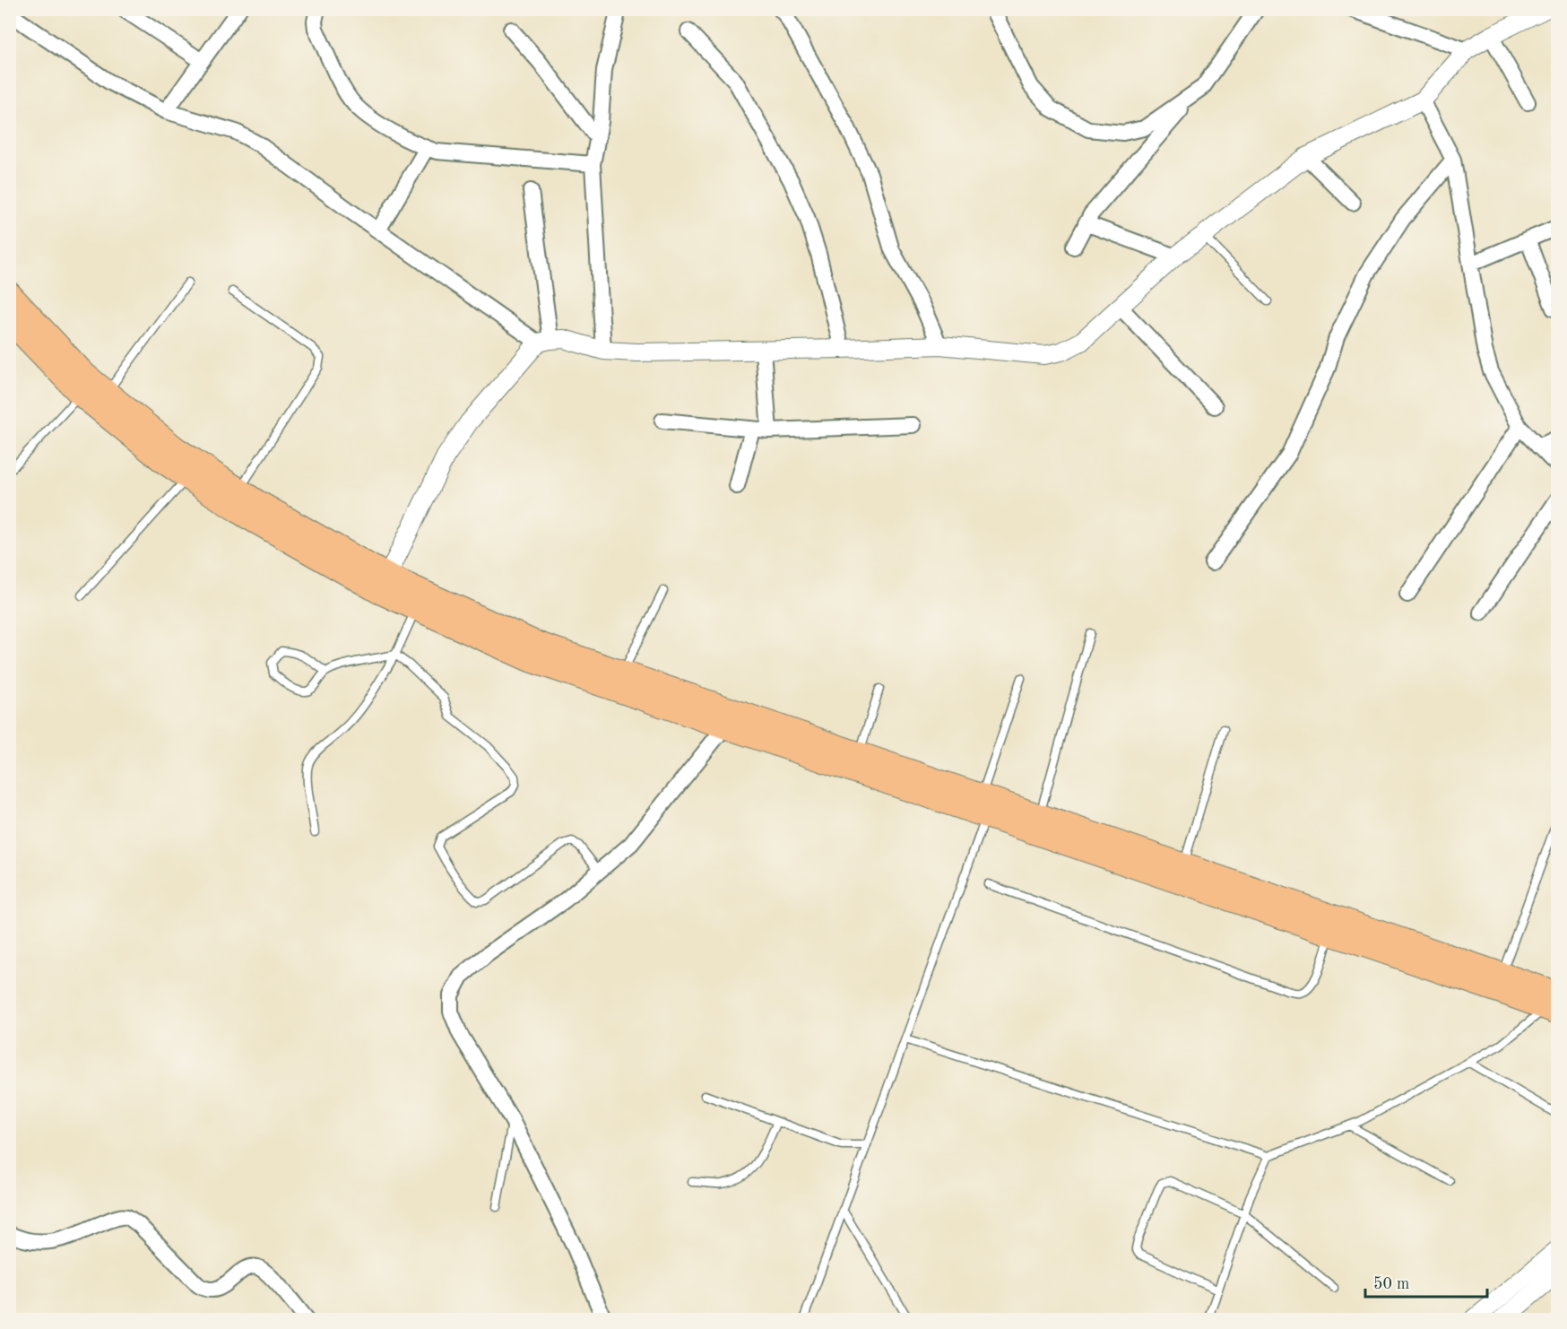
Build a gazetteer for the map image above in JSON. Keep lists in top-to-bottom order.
{
  "scale_bar": "50 m"
}
